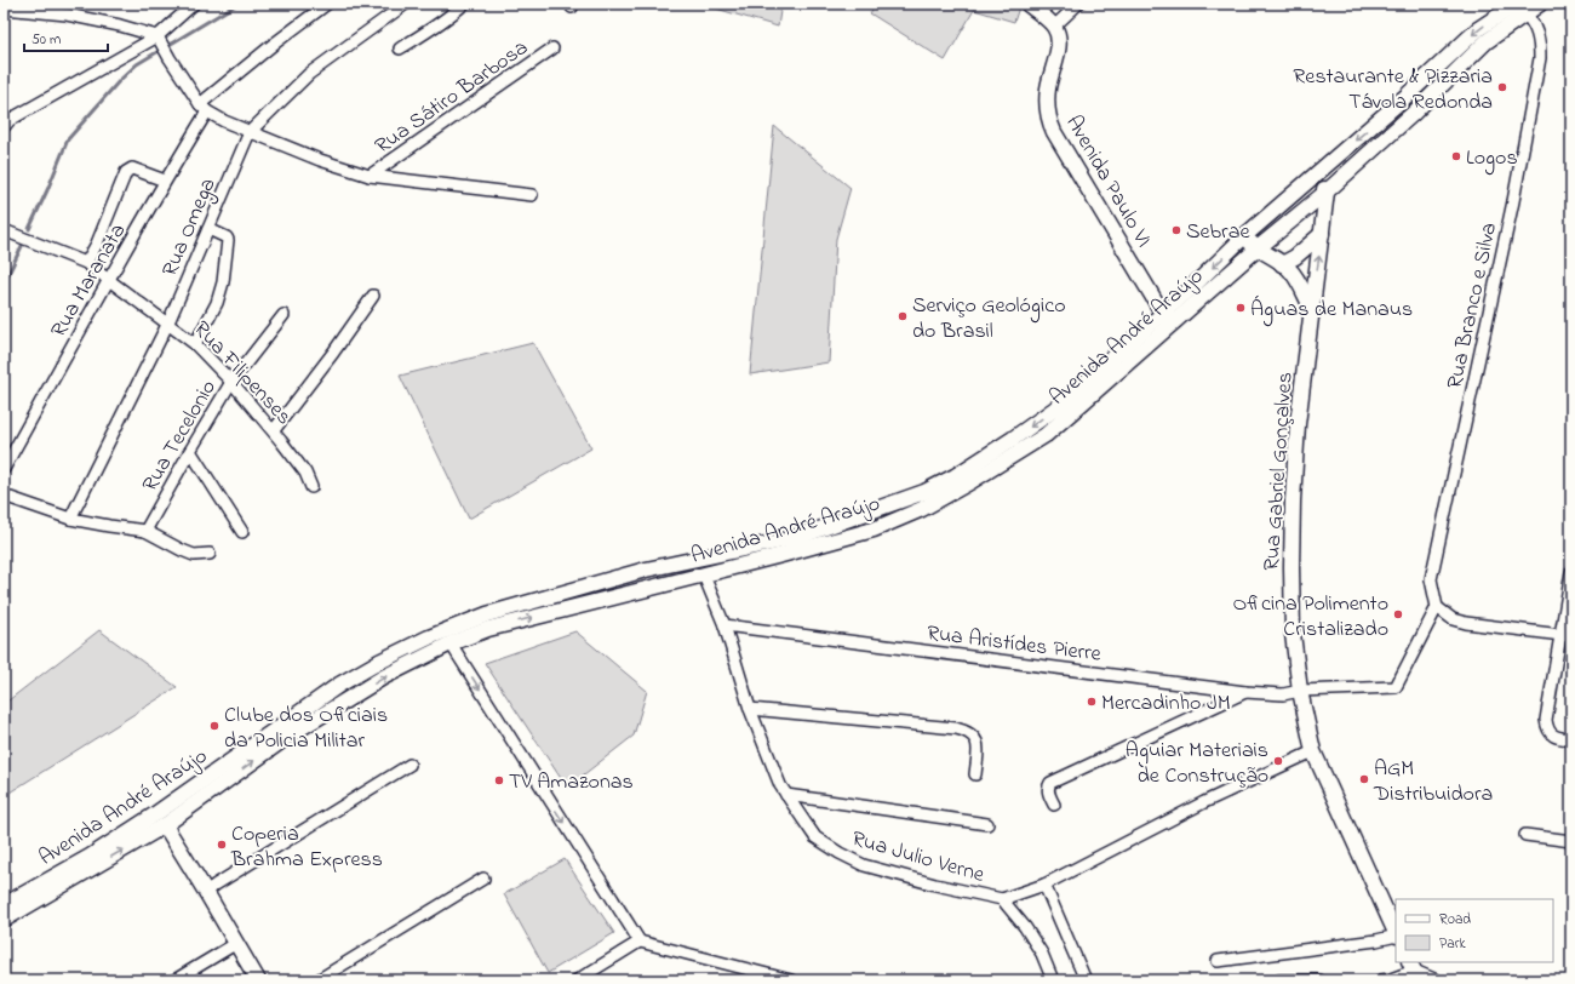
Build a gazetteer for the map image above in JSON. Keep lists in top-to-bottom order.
{
  "streets": {
    "main road": ["Avenida Paulo VI", "Avenida André Araújo", "Rua Gabriel Gonçalves"],
    "street": [
      "Rua Sátiro Barbosa",
      "Rua Omega",
      "Rua Maranata",
      "Rua Branco e Silva",
      "Rua Filipenses",
      "Rua Tecelonio",
      "Rua Aristídes Pierre",
      "Rua Julio Verne"
    ]
  },
  "crossings": [
    ["Avenida Paulo VI", "Avenida André Araújo"],
    ["Rua Omega", "Rua Filipenses"],
    ["Rua Maranata", "Rua Filipenses"],
    ["Rua Branco e Silva", "Avenida André Araújo"],
    ["Rua Branco e Silva", "Rua Aristídes Pierre"],
    ["Avenida André Araújo", "Rua Gabriel Gonçalves"],
    ["Avenida André Araújo", "Rua Julio Verne"],
    ["Rua Filipenses", "Rua Tecelonio"],
    ["Rua Gabriel Gonçalves", "Rua Aristídes Pierre"],
    ["Rua Aristídes Pierre", "Rua Julio Verne"]
  ],
  "places": [
    "Restaurante & Pizzaria Távola Redonda",
    "Logos",
    "Sebrae",
    "Águas de Manaus",
    "Serviço Geológico do Brasil",
    "Oficina Polimento Cristalizado",
    "Mercadinho JM",
    "Clube dos Oficiais da Policia Militar",
    "Aguiar Materiais de Construção",
    "AGM Distribuidora",
    "TV Amazonas",
    "Coperia Brahma Express"
  ],
  "legend": ["Road", "Park"],
  "scale_bar": "50 m"
}
